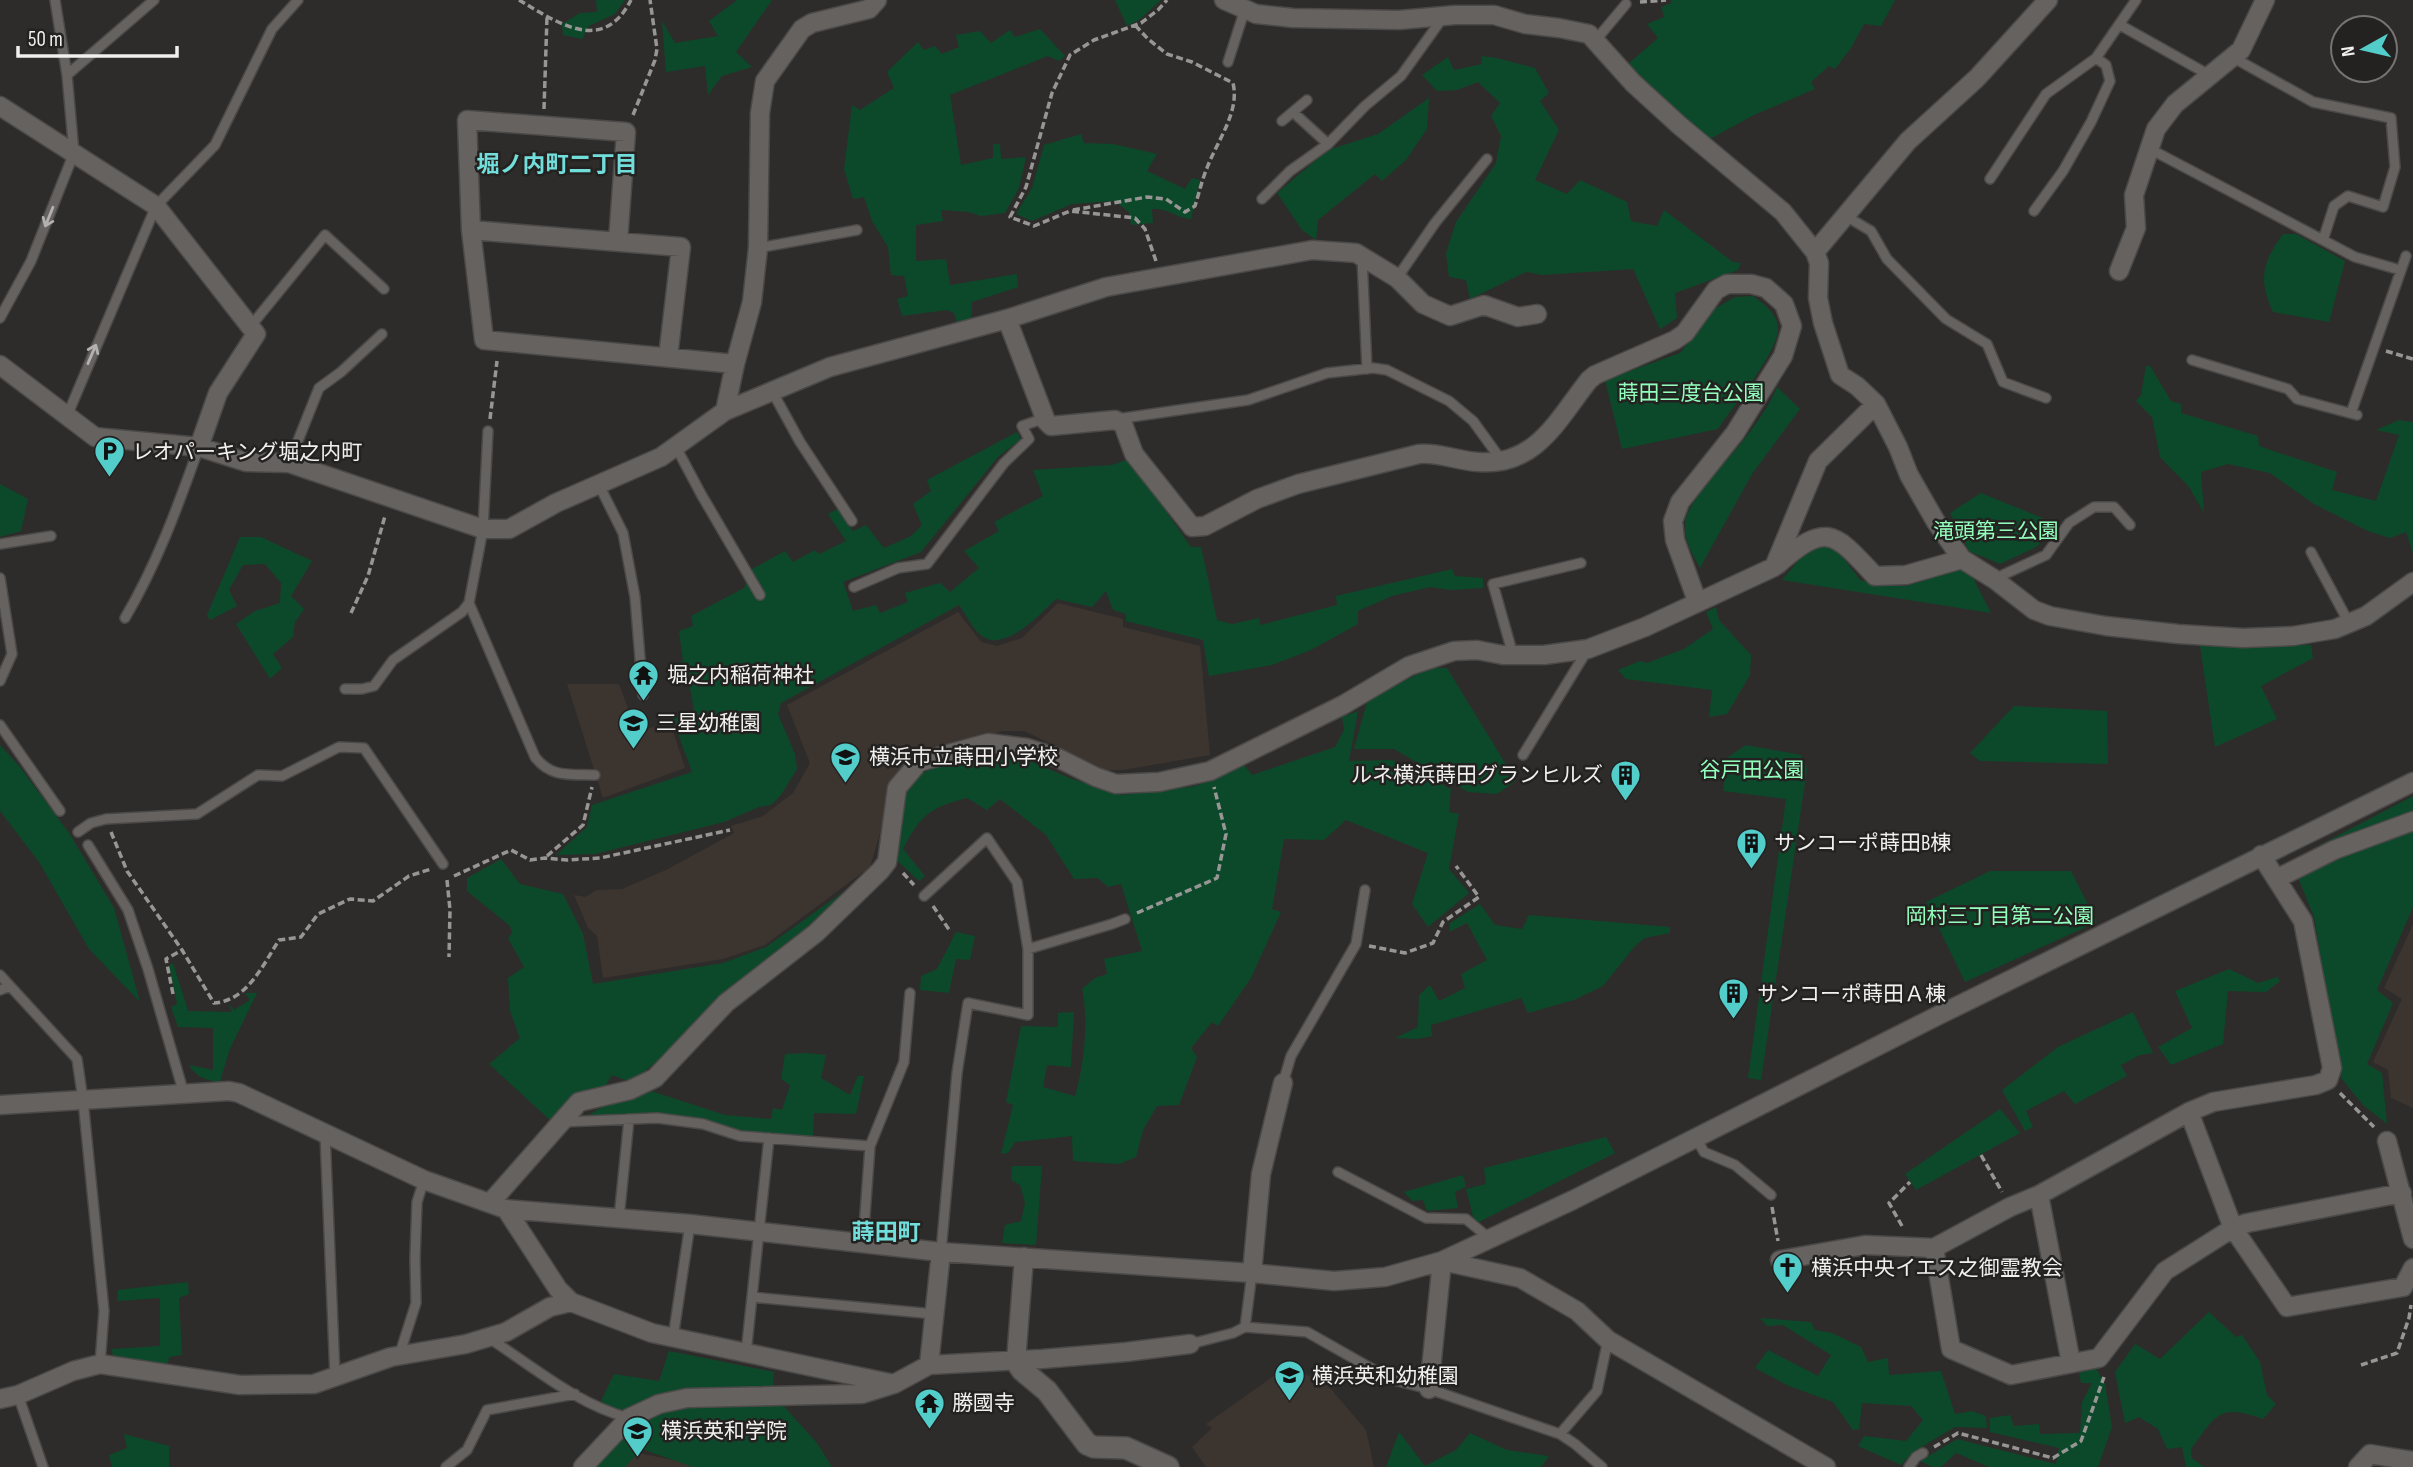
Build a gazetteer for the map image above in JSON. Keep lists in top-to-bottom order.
{
  "districts": ["堀ノ内町二丁目", "蒔田町"],
  "parks": [
    "蒔田三度台公園",
    "滝頭第三公園",
    "谷戸田公園",
    "岡村三丁目第二公園"
  ],
  "places": {
    "parking": ["レオパーキング堀之内町"],
    "temple": ["堀之内稲荷神社", "勝國寺"],
    "school or university": [
      "三星幼稚園",
      "横浜市立蒔田小学校",
      "横浜英和幼稚園",
      "横浜英和学院"
    ],
    "building": ["ルネ横浜蒔田グランヒルズ", "サンコーポ蒔田B棟", "サンコーポ蒔田Ａ棟"],
    "church": ["横浜中央イエス之御霊教会"]
  },
  "scale_bar": "50 m",
  "north": "left"
}
